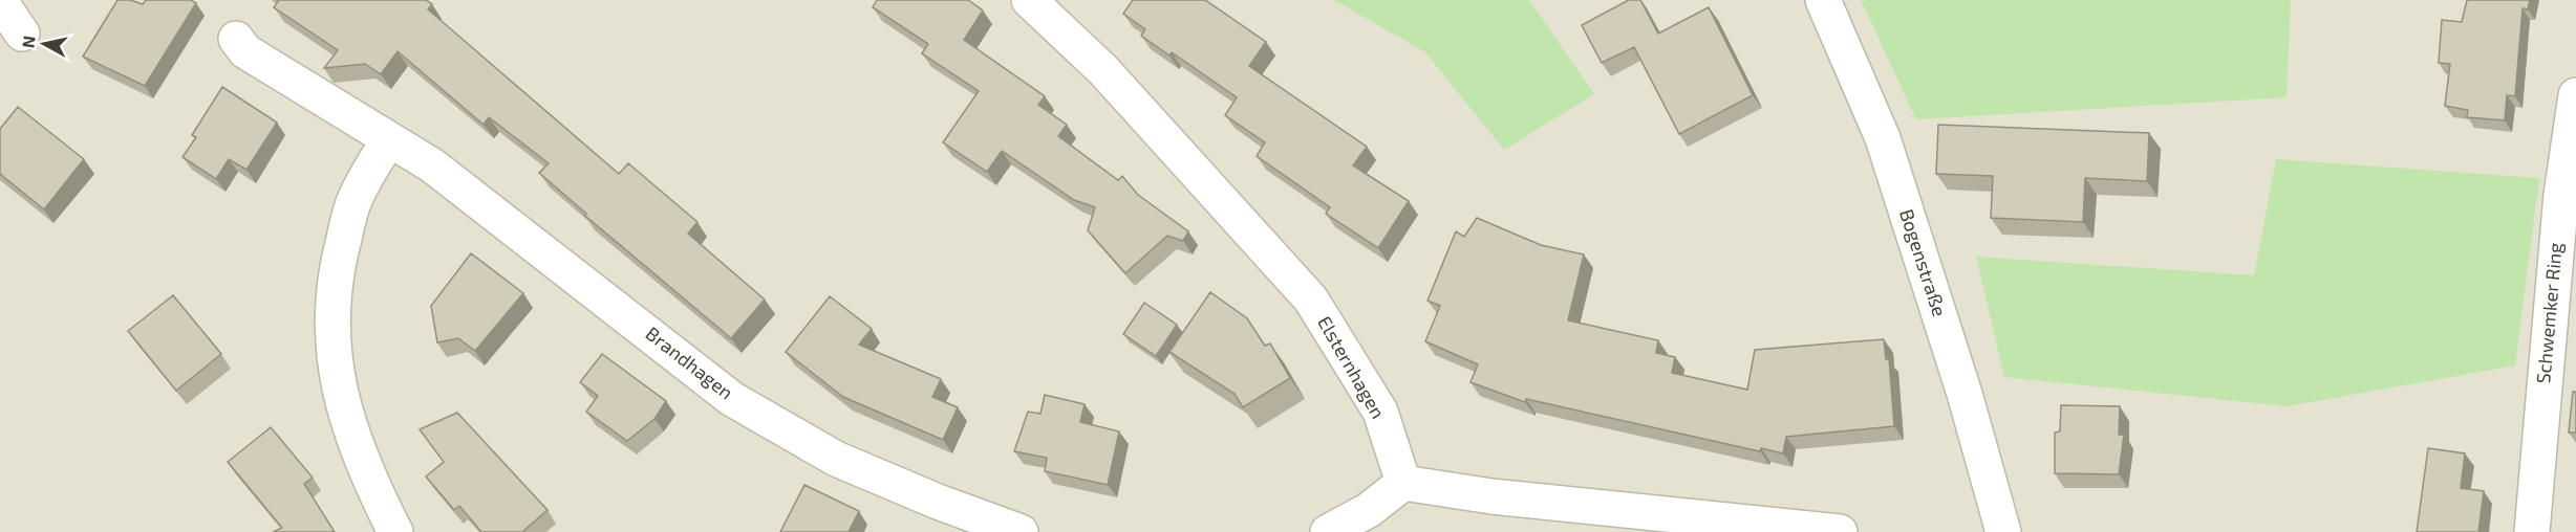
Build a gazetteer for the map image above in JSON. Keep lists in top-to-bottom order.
{
  "streets": {
    "street": [
      "Bogenstraße",
      "Schwemker Ring",
      "Brandhagen",
      "Elsternhagen"
    ]
  },
  "north": "left"
}
